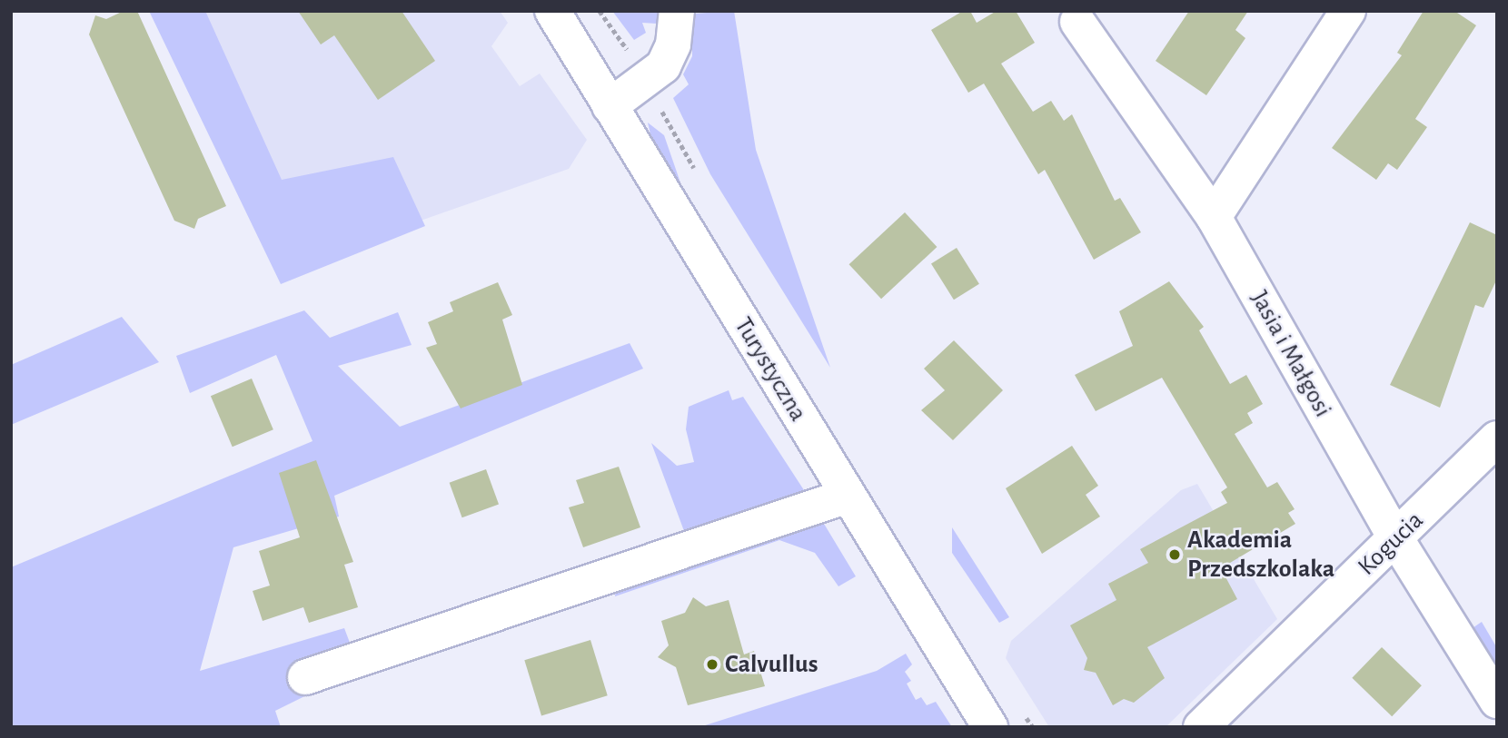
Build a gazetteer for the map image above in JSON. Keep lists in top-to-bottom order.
{
  "streets": {
    "street": ["Jasia i Małgosi", "Turystyczna", "Kogucia"]
  },
  "crossings": [
    ["Jasia i Małgosi", "Kogucia"]
  ],
  "places": ["Akademia Przedszkolaka", "Calvullus"]
}
